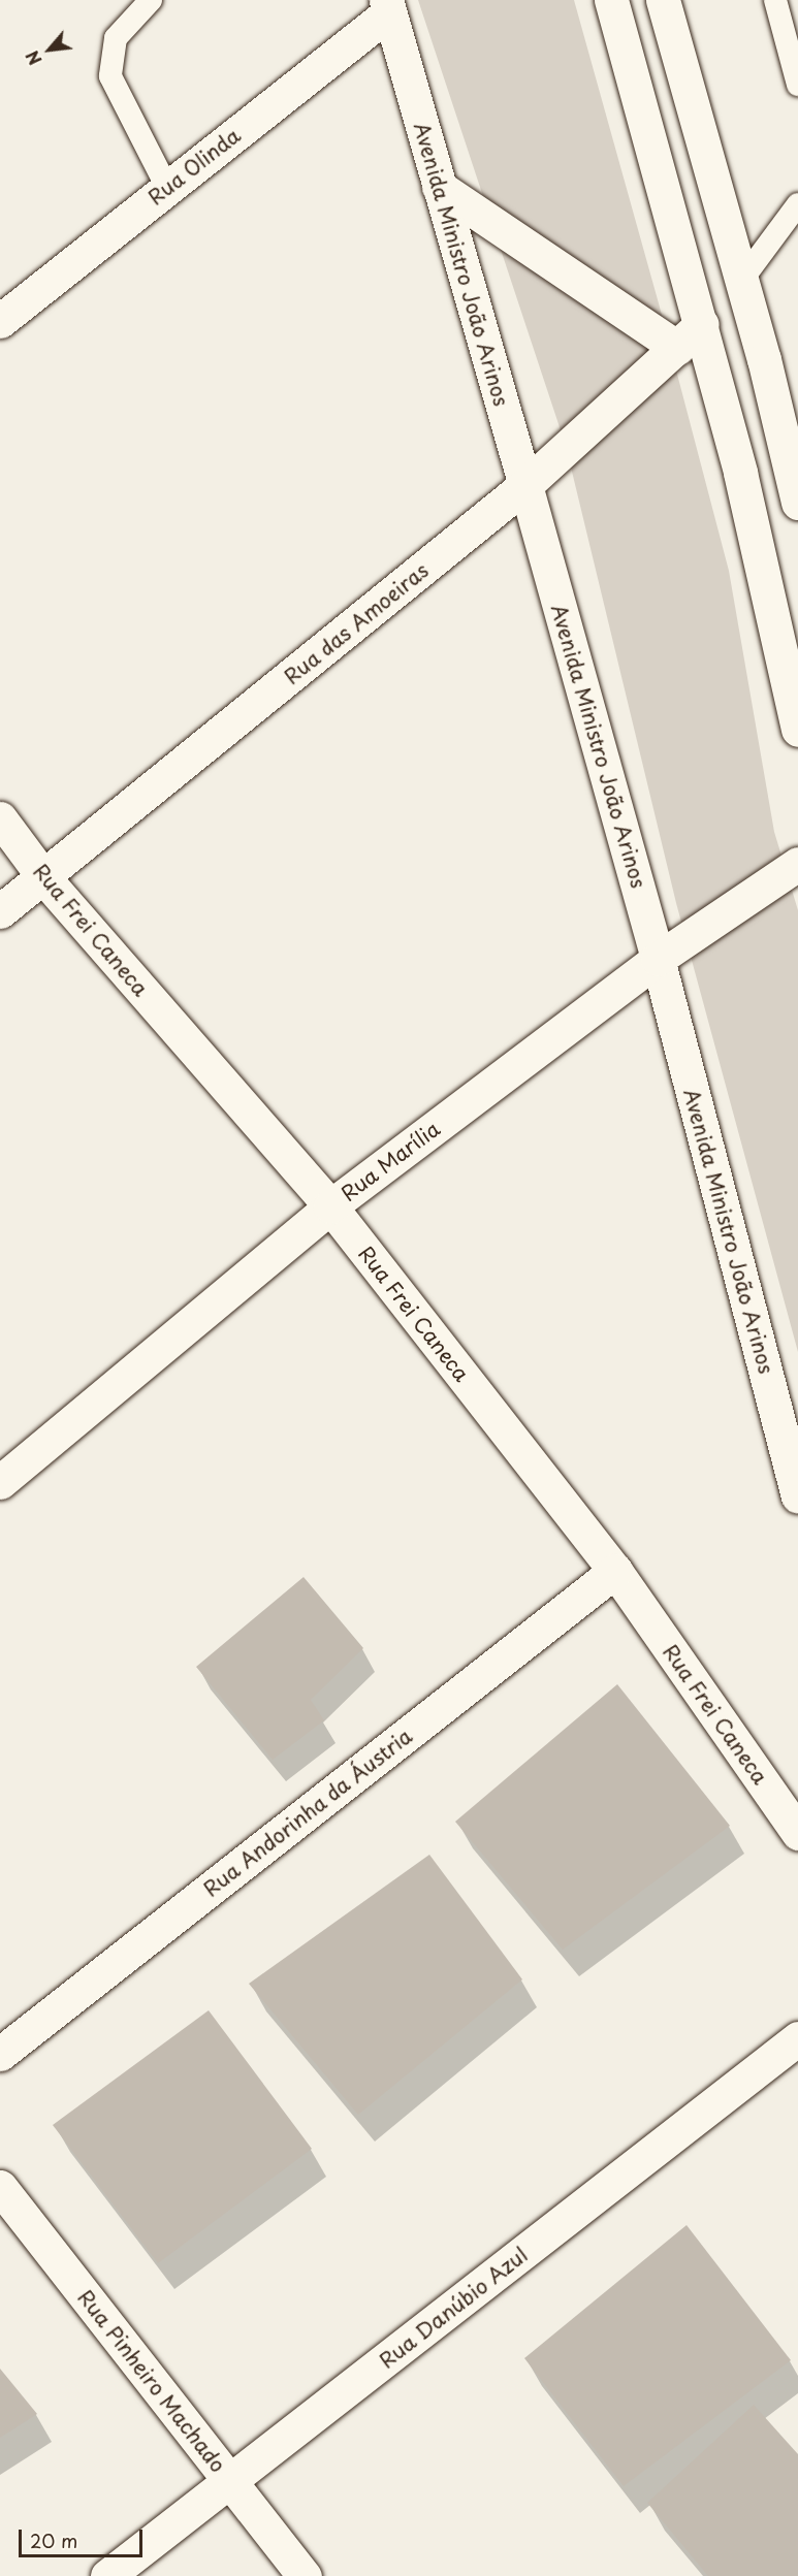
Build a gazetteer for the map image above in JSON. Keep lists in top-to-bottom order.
{
  "streets": {
    "main road": [
      "Rua Olinda",
      "Avenida Ministro João Arinos",
      "Rua das Amoeiras",
      "Rua Frei Caneca",
      "Rua Marília",
      "Rua Andorinha da Áustria",
      "Rua Danúbio Azul",
      "Rua Pinheiro Machado"
    ]
  },
  "crossings": [
    ["Rua Olinda", "Avenida Ministro João Arinos"],
    ["Avenida Ministro João Arinos", "Rua das Amoeiras"],
    ["Avenida Ministro João Arinos", "Rua Marília"],
    ["Rua das Amoeiras", "Rua Frei Caneca"],
    ["Rua Frei Caneca", "Rua Marília"],
    ["Rua Frei Caneca", "Rua Andorinha da Áustria"],
    ["Rua Danúbio Azul", "Rua Pinheiro Machado"]
  ],
  "scale_bar": "20 m",
  "north": "bottom left"
}
